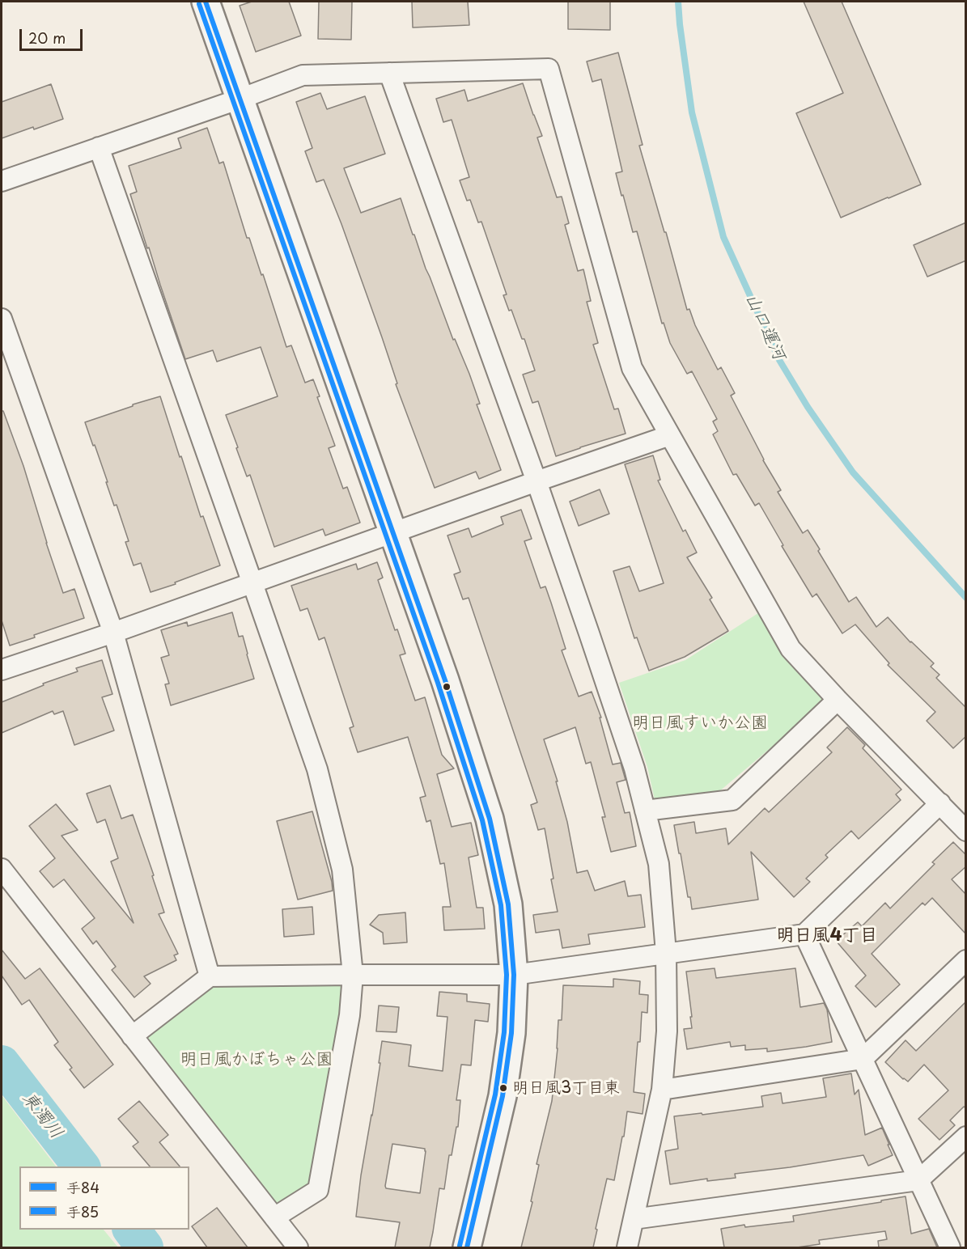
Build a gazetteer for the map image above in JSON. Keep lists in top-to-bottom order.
{
  "districts": ["明日風4丁目"],
  "water": ["山口運河", "東濁川"],
  "parks": ["明日風すいか公園", "明日風かぼちゃ公園"],
  "places": ["明日風3丁目東"],
  "lines": ["transit line 手84", "transit line 手85"],
  "legend": ["手84", "手85"],
  "scale_bar": "20 m"
}
